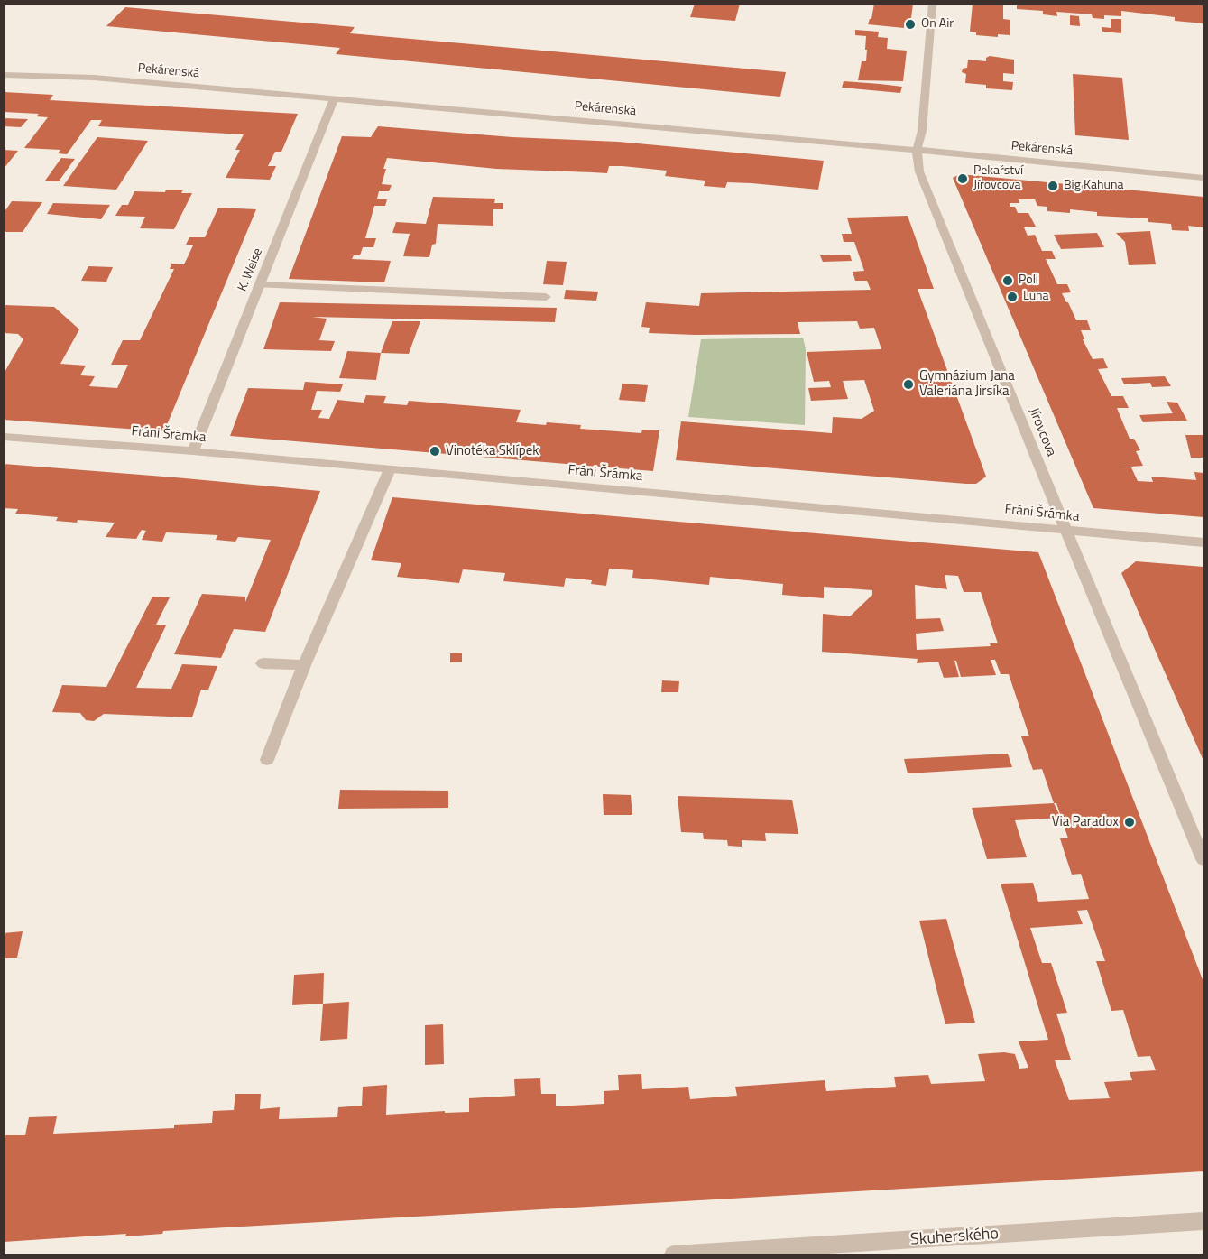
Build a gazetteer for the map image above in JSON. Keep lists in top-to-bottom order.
{
  "streets": {
    "street": [
      "Pekárenská",
      "K. Weise",
      "Jírovcova",
      "Fráni Šrámka",
      "Skuherského"
    ]
  },
  "crossings": [
    ["Pekárenská", "K. Weise"],
    ["Pekárenská", "Jírovcova"],
    ["K. Weise", "Fráni Šrámka"],
    ["Jírovcova", "Fráni Šrámka"]
  ],
  "places": [
    "On Air",
    "Pekařství Jírovcova",
    "Big Kahuna",
    "Poli",
    "Luna",
    "Gymnázium Jana Valeriána Jirsíka",
    "Vinotéka Sklípek",
    "Via Paradox"
  ]
}
